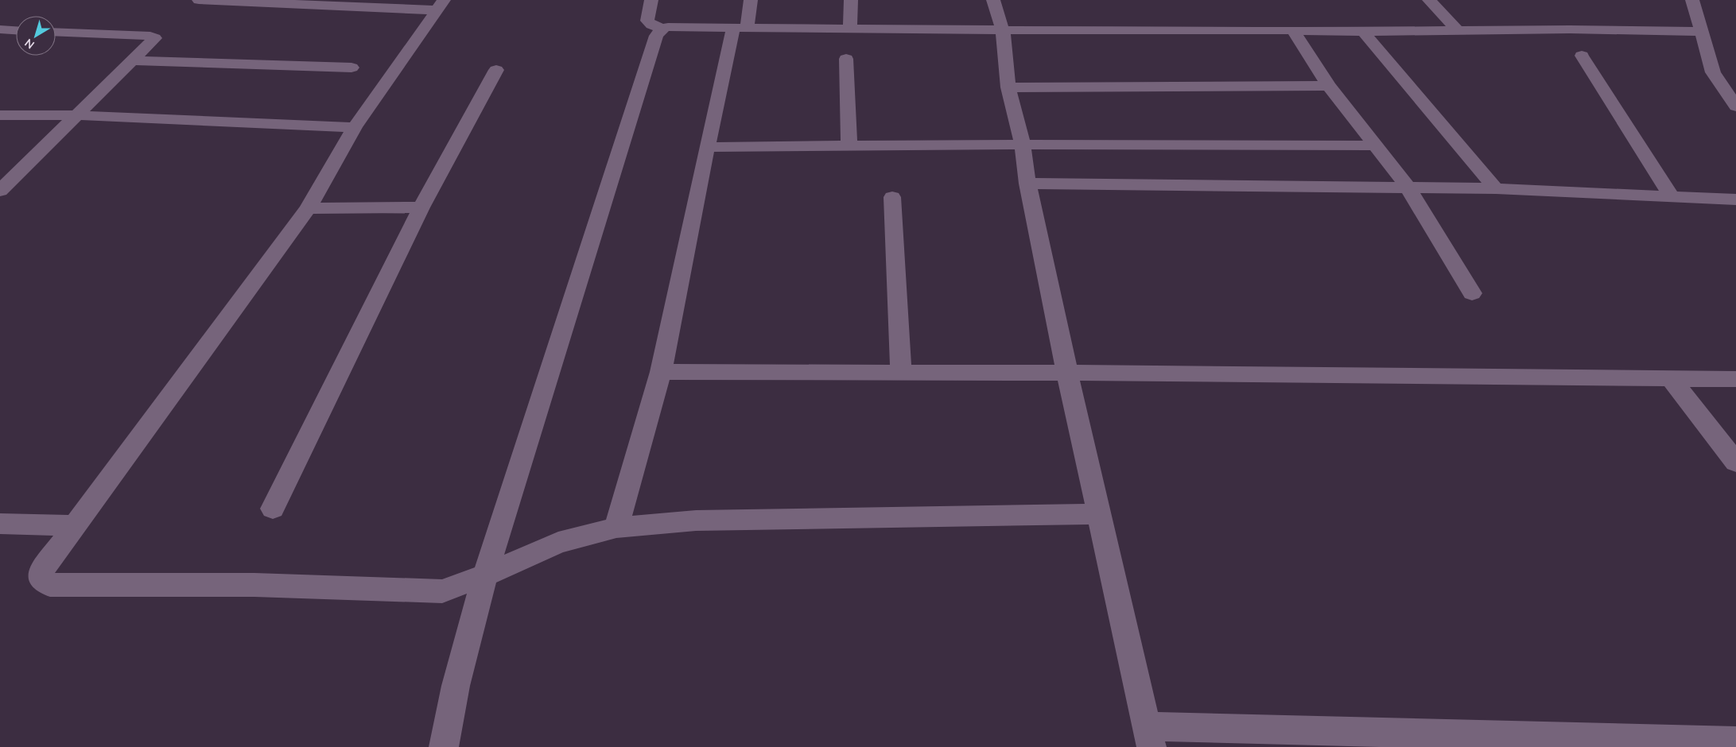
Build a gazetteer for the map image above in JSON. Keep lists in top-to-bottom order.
{
  "north": "bottom left"
}
